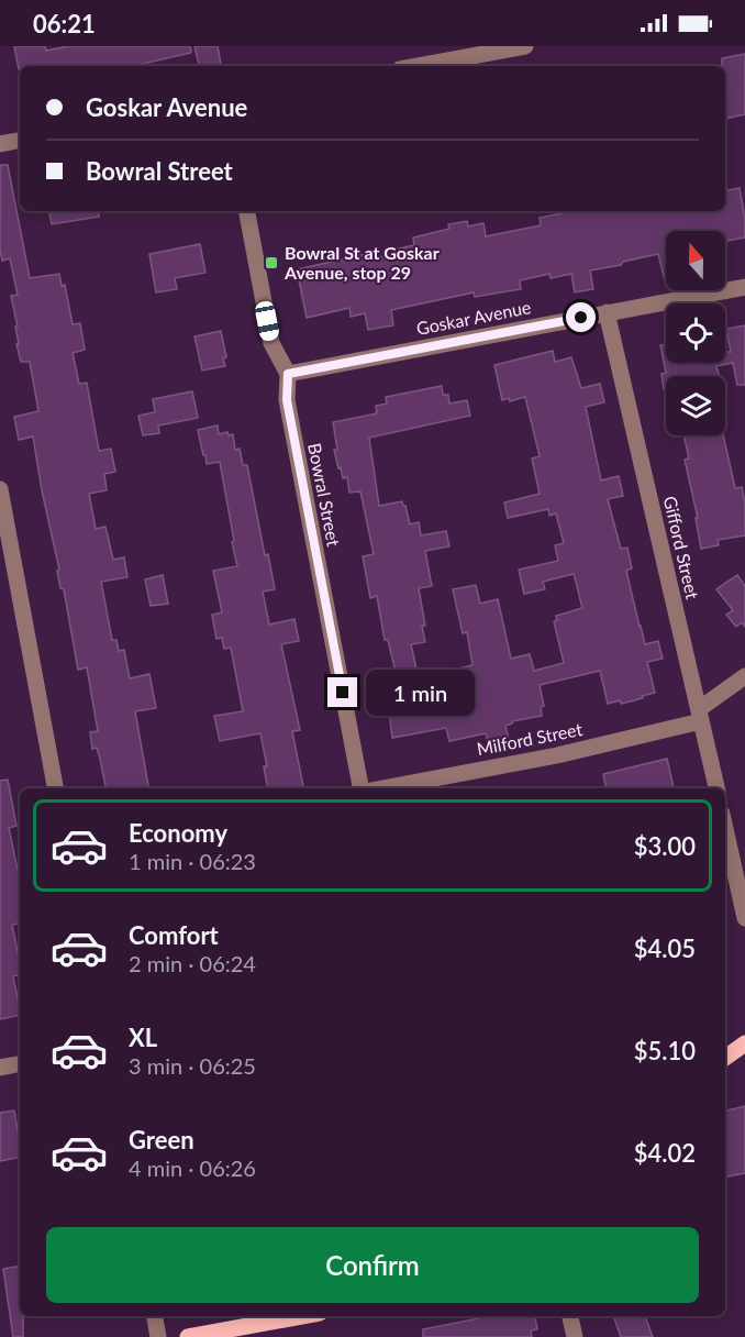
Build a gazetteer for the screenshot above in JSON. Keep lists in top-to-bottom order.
{
  "streets": {
    "street": [
      "Goskar Avenue",
      "Bowral Street",
      "Gifford Street",
      "Milford Street"
    ]
  },
  "crossings": [
    ["Goskar Avenue", "Bowral Street"],
    ["Goskar Avenue", "Gifford Street"],
    ["Gifford Street", "Milford Street"]
  ],
  "places": {
    "transit": ["Bowral St at Goskar Avenue, stop 29"]
  },
  "north": "top",
  "page": {
    "status": "06:21",
    "banner": ["Goskar Avenue", "Bowral Street"],
    "bubble": "1 min",
    "list": [
      {
        "name": "Economy",
        "note": "1 min · 06:23",
        "value": "$3.00"
      },
      {
        "name": "Comfort",
        "note": "2 min · 06:24",
        "value": "$4.05"
      },
      {
        "name": "XL",
        "note": "3 min · 06:25",
        "value": "$5.10"
      },
      {
        "name": "Green",
        "note": "4 min · 06:26",
        "value": "$4.02"
      }
    ],
    "buttons": "Confirm"
  }
}
